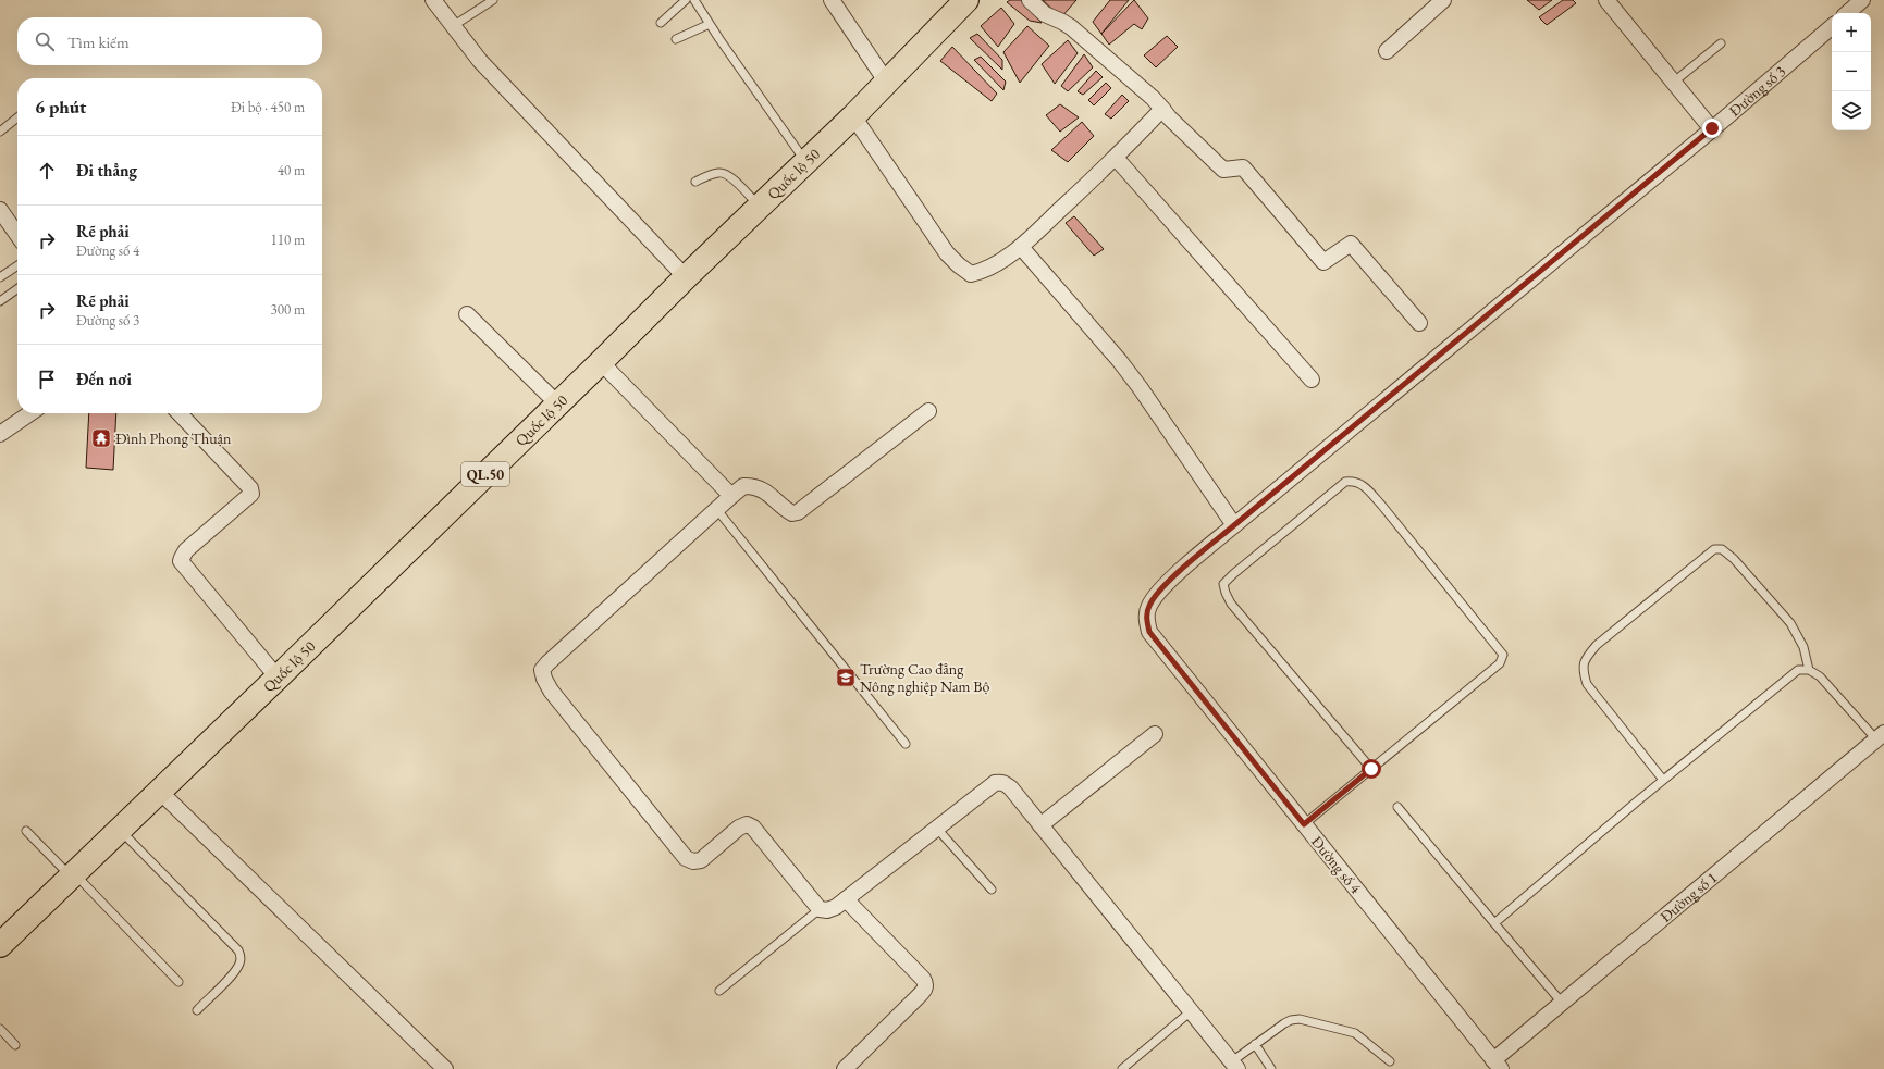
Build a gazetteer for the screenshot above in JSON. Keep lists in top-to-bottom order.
{
  "streets": {
    "highway": ["Quốc lộ 50", "QL.50"],
    "street": ["Đường số 3", "Đường số 4", "Đường số 1"]
  },
  "crossings": [
    ["Đường số 3", "Đường số 4"],
    ["Đường số 4", "Đường số 1"]
  ],
  "places": {
    "temple": ["Đình Phong Thuận"],
    "school or university": ["Trường Cao đẳng Nông nghiệp Nam Bộ"]
  },
  "page": {
    "map_buttons": ["+", "−"],
    "search": "Tìm kiếm",
    "heading": ["6 phút", "Đi bộ · 450 m"],
    "list": [
      ["Đi thẳng", "40 m"],
      ["Rẽ phải", "Đường số 4", "110 m"],
      ["Rẽ phải", "Đường số 3", "300 m"],
      "Đến nơi"
    ]
  }
}
